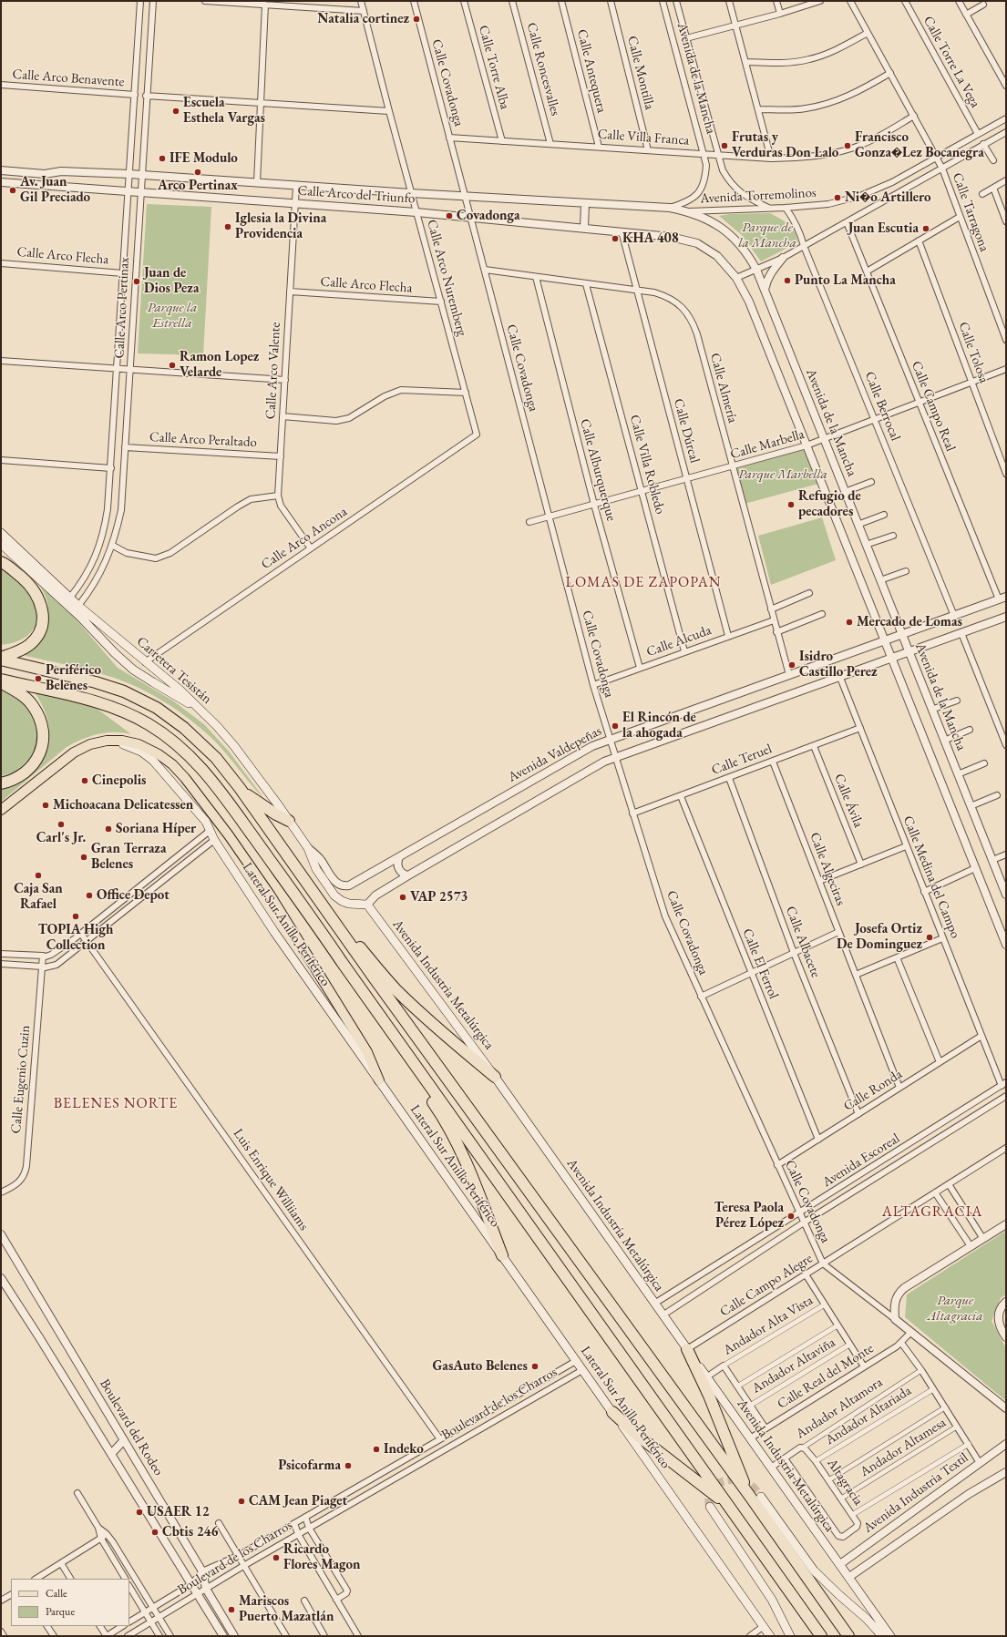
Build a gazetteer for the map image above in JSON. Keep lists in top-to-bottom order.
{
  "streets": {
    "main road": ["Carretera Tesistán", "Lateral Sur Anillo Periférico", "Avenida Industria Metalúrgica"],
    "street": [
      "Calle Torre La Vega",
      "Calle Torre Alba",
      "Calle Roncesvalles",
      "Calle Antequera",
      "Calle Montilla",
      "Calle Arco Benavente",
      "Avenida de la Mancha",
      "Calle Covadonga",
      "Calle Villa Franca",
      "Calle Arco del Triunfo",
      "Avenida Torremolinos",
      "Calle Tarragona",
      "Calle Arco Flecha",
      "Calle Arco Nuremberg",
      "Calle Arco Pertinax",
      "Calle Tolosa",
      "Calle Arco Valente",
      "Calle Almería",
      "Calle Berrocal",
      "Calle Campo Real",
      "Calle Dúrcal",
      "Calle Arco Peraltado",
      "Calle Marbella",
      "Calle Villa Robledo",
      "Calle Alburquerque",
      "Calle Arco Ancona",
      "Calle Alcuda",
      "Avenida Valdepeñas",
      "Calle Teruel",
      "Calle Ávila",
      "Calle Algeciras",
      "Calle Medina del Campo",
      "Calle Albacete",
      "Calle El Ferrol",
      "Calle Eugenio Cuzin",
      "Calle Ronda",
      "Avenida Escoreal",
      "Luis Enrique Williiams",
      "Calle Campo Alegre",
      "Andador Alta Vista",
      "Andador Altaviña",
      "Calle Real del Monte",
      "Boulevard de los Charros",
      "Andador Altamora",
      "Andador Altariada",
      "Boulevard del Rodeo",
      "Andador Altamesa",
      "Altagracia",
      "Avenida Industria Textil"
    ]
  },
  "crossings": [
    ["Calle Torre La Vega", "Avenida Torremolinos"],
    ["Calle Torre Alba", "Calle Villa Franca"],
    ["Calle Roncesvalles", "Calle Villa Franca"],
    ["Calle Antequera", "Calle Villa Franca"],
    ["Calle Montilla", "Calle Villa Franca"],
    ["Calle Arco Benavente", "Calle Arco Pertinax"],
    ["Avenida de la Mancha", "Calle Villa Franca"],
    ["Avenida de la Mancha", "Calle Arco del Triunfo"],
    ["Avenida de la Mancha", "Avenida Torremolinos"],
    ["Avenida de la Mancha", "Calle Marbella"],
    ["Avenida de la Mancha", "Avenida Valdepeñas"],
    ["Calle Covadonga", "Calle Villa Franca"],
    ["Calle Covadonga", "Calle Arco del Triunfo"],
    ["Calle Covadonga", "Calle Almería"],
    ["Calle Covadonga", "Calle Marbella"],
    ["Calle Covadonga", "Calle Alcuda"],
    ["Calle Covadonga", "Avenida Valdepeñas"],
    ["Calle Covadonga", "Calle Teruel"],
    ["Calle Covadonga", "Calle Ronda"],
    ["Calle Covadonga", "Avenida Escoreal"],
    ["Calle Covadonga", "Calle Campo Alegre"],
    ["Calle Villa Franca", "Calle Tarragona"],
    ["Calle Arco del Triunfo", "Avenida Torremolinos"],
    ["Calle Arco del Triunfo", "Calle Arco Nuremberg"],
    ["Calle Arco del Triunfo", "Calle Arco Pertinax"],
    ["Calle Arco del Triunfo", "Calle Arco Valente"],
    ["Calle Arco del Triunfo", "Calle Dúrcal"],
    ["Avenida Torremolinos", "Calle Tarragona"],
    ["Avenida Torremolinos", "Calle Berrocal"],
    ["Calle Arco Flecha", "Calle Arco Nuremberg"],
    ["Calle Arco Flecha", "Calle Arco Pertinax"],
    ["Calle Arco Flecha", "Calle Arco Valente"],
    ["Calle Arco Nuremberg", "Calle Arco Ancona"],
    ["Calle Arco Pertinax", "Calle Arco Peraltado"],
    ["Calle Arco Pertinax", "Carretera Tesistán"],
    ["Calle Tolosa", "Calle Marbella"],
    ["Calle Arco Valente", "Calle Arco Peraltado"],
    ["Calle Arco Valente", "Calle Arco Ancona"],
    ["Calle Almería", "Calle Dúrcal"],
    ["Calle Almería", "Calle Marbella"],
    ["Calle Almería", "Calle Villa Robledo"],
    ["Calle Almería", "Calle Alburquerque"],
    ["Calle Almería", "Calle Alcuda"],
    ["Calle Almería", "Avenida Valdepeñas"],
    ["Calle Berrocal", "Calle Marbella"],
    ["Calle Berrocal", "Avenida Valdepeñas"],
    ["Calle Campo Real", "Calle Marbella"],
    ["Calle Campo Real", "Avenida Valdepeñas"],
    ["Calle Dúrcal", "Calle Marbella"],
    ["Calle Dúrcal", "Calle Alcuda"],
    ["Calle Marbella", "Calle Villa Robledo"],
    ["Calle Marbella", "Calle Alburquerque"],
    ["Calle Villa Robledo", "Calle Alcuda"],
    ["Calle Alburquerque", "Calle Alcuda"],
    ["Calle Arco Ancona", "Carretera Tesistán"],
    ["Carretera Tesistán", "Avenida Valdepeñas"],
    ["Calle Teruel", "Calle Ávila"],
    ["Calle Teruel", "Calle Algeciras"],
    ["Calle Teruel", "Calle Medina del Campo"],
    ["Calle Teruel", "Calle Albacete"],
    ["Calle Teruel", "Calle El Ferrol"],
    ["Calle Algeciras", "Calle Ronda"],
    ["Calle Medina del Campo", "Calle Ronda"],
    ["Calle Medina del Campo", "Avenida Escoreal"],
    ["Lateral Sur Anillo Periférico", "Boulevard de los Charros"],
    ["Calle Albacete", "Calle Ronda"],
    ["Calle El Ferrol", "Calle Ronda"],
    ["Avenida Industria Metalúrgica", "Avenida Escoreal"],
    ["Avenida Industria Metalúrgica", "Calle Campo Alegre"],
    ["Avenida Industria Metalúrgica", "Calle Real del Monte"],
    ["Avenida Industria Metalúrgica", "Andador Altamora"],
    ["Avenida Industria Metalúrgica", "Avenida Industria Textil"],
    ["Luis Enrique Williiams", "Boulevard de los Charros"],
    ["Boulevard de los Charros", "Boulevard del Rodeo"],
    ["Andador Altamora", "Altagracia"],
    ["Andador Altariada", "Altagracia"],
    ["Andador Altamesa", "Altagracia"]
  ],
  "districts": ["LOMAS DE ZAPOPAN", "BELENES NORTE", "ALTAGRACIA"],
  "parks": [
    "Parque de la Mancha",
    "Parque la Estrella",
    "Parque Marbella",
    "Parque Altagracia"
  ],
  "places": [
    "Natalia cortinez",
    "Escuela Esthela Vargas",
    "Frutas y Verduras Don Lalo",
    "Francisco Gonza�Lez Bocanegra",
    "IFE Modulo",
    "Arco Pertinax",
    "Av. Juan Gil Preciado",
    "Ni�o Artillero",
    "Covadonga",
    "Iglesia la Divina Providencia",
    "Juan Escutia",
    "KHA 408",
    "Punto La Mancha",
    "Juan de Dios Peza",
    "Ramon Lopez Velarde",
    "Refugio de pecadores",
    "Mercado de Lomas",
    "Isidro Castillo Perez",
    "Periférico Belenes",
    "El Rincón de la ahogada",
    "Cinepolis",
    "Michoacana Delicatessen",
    "Carl's Jr.",
    "Soriana Híper",
    "Gran Terraza Belenes",
    "Caja San Rafael",
    "Office Depot",
    "VAP 2573",
    "TOPIA High Collection",
    "Josefa Ortiz De Dominguez",
    "Teresa Paola Pérez López",
    "GasAuto Belenes",
    "Indeko",
    "Psicofarma",
    "CAM Jean Piaget",
    "USAER 12",
    "Cbtis 246",
    "Ricardo Flores Magon",
    "Mariscos Puerto Mazatlán"
  ],
  "legend": ["Calle", "Parque"]
}
